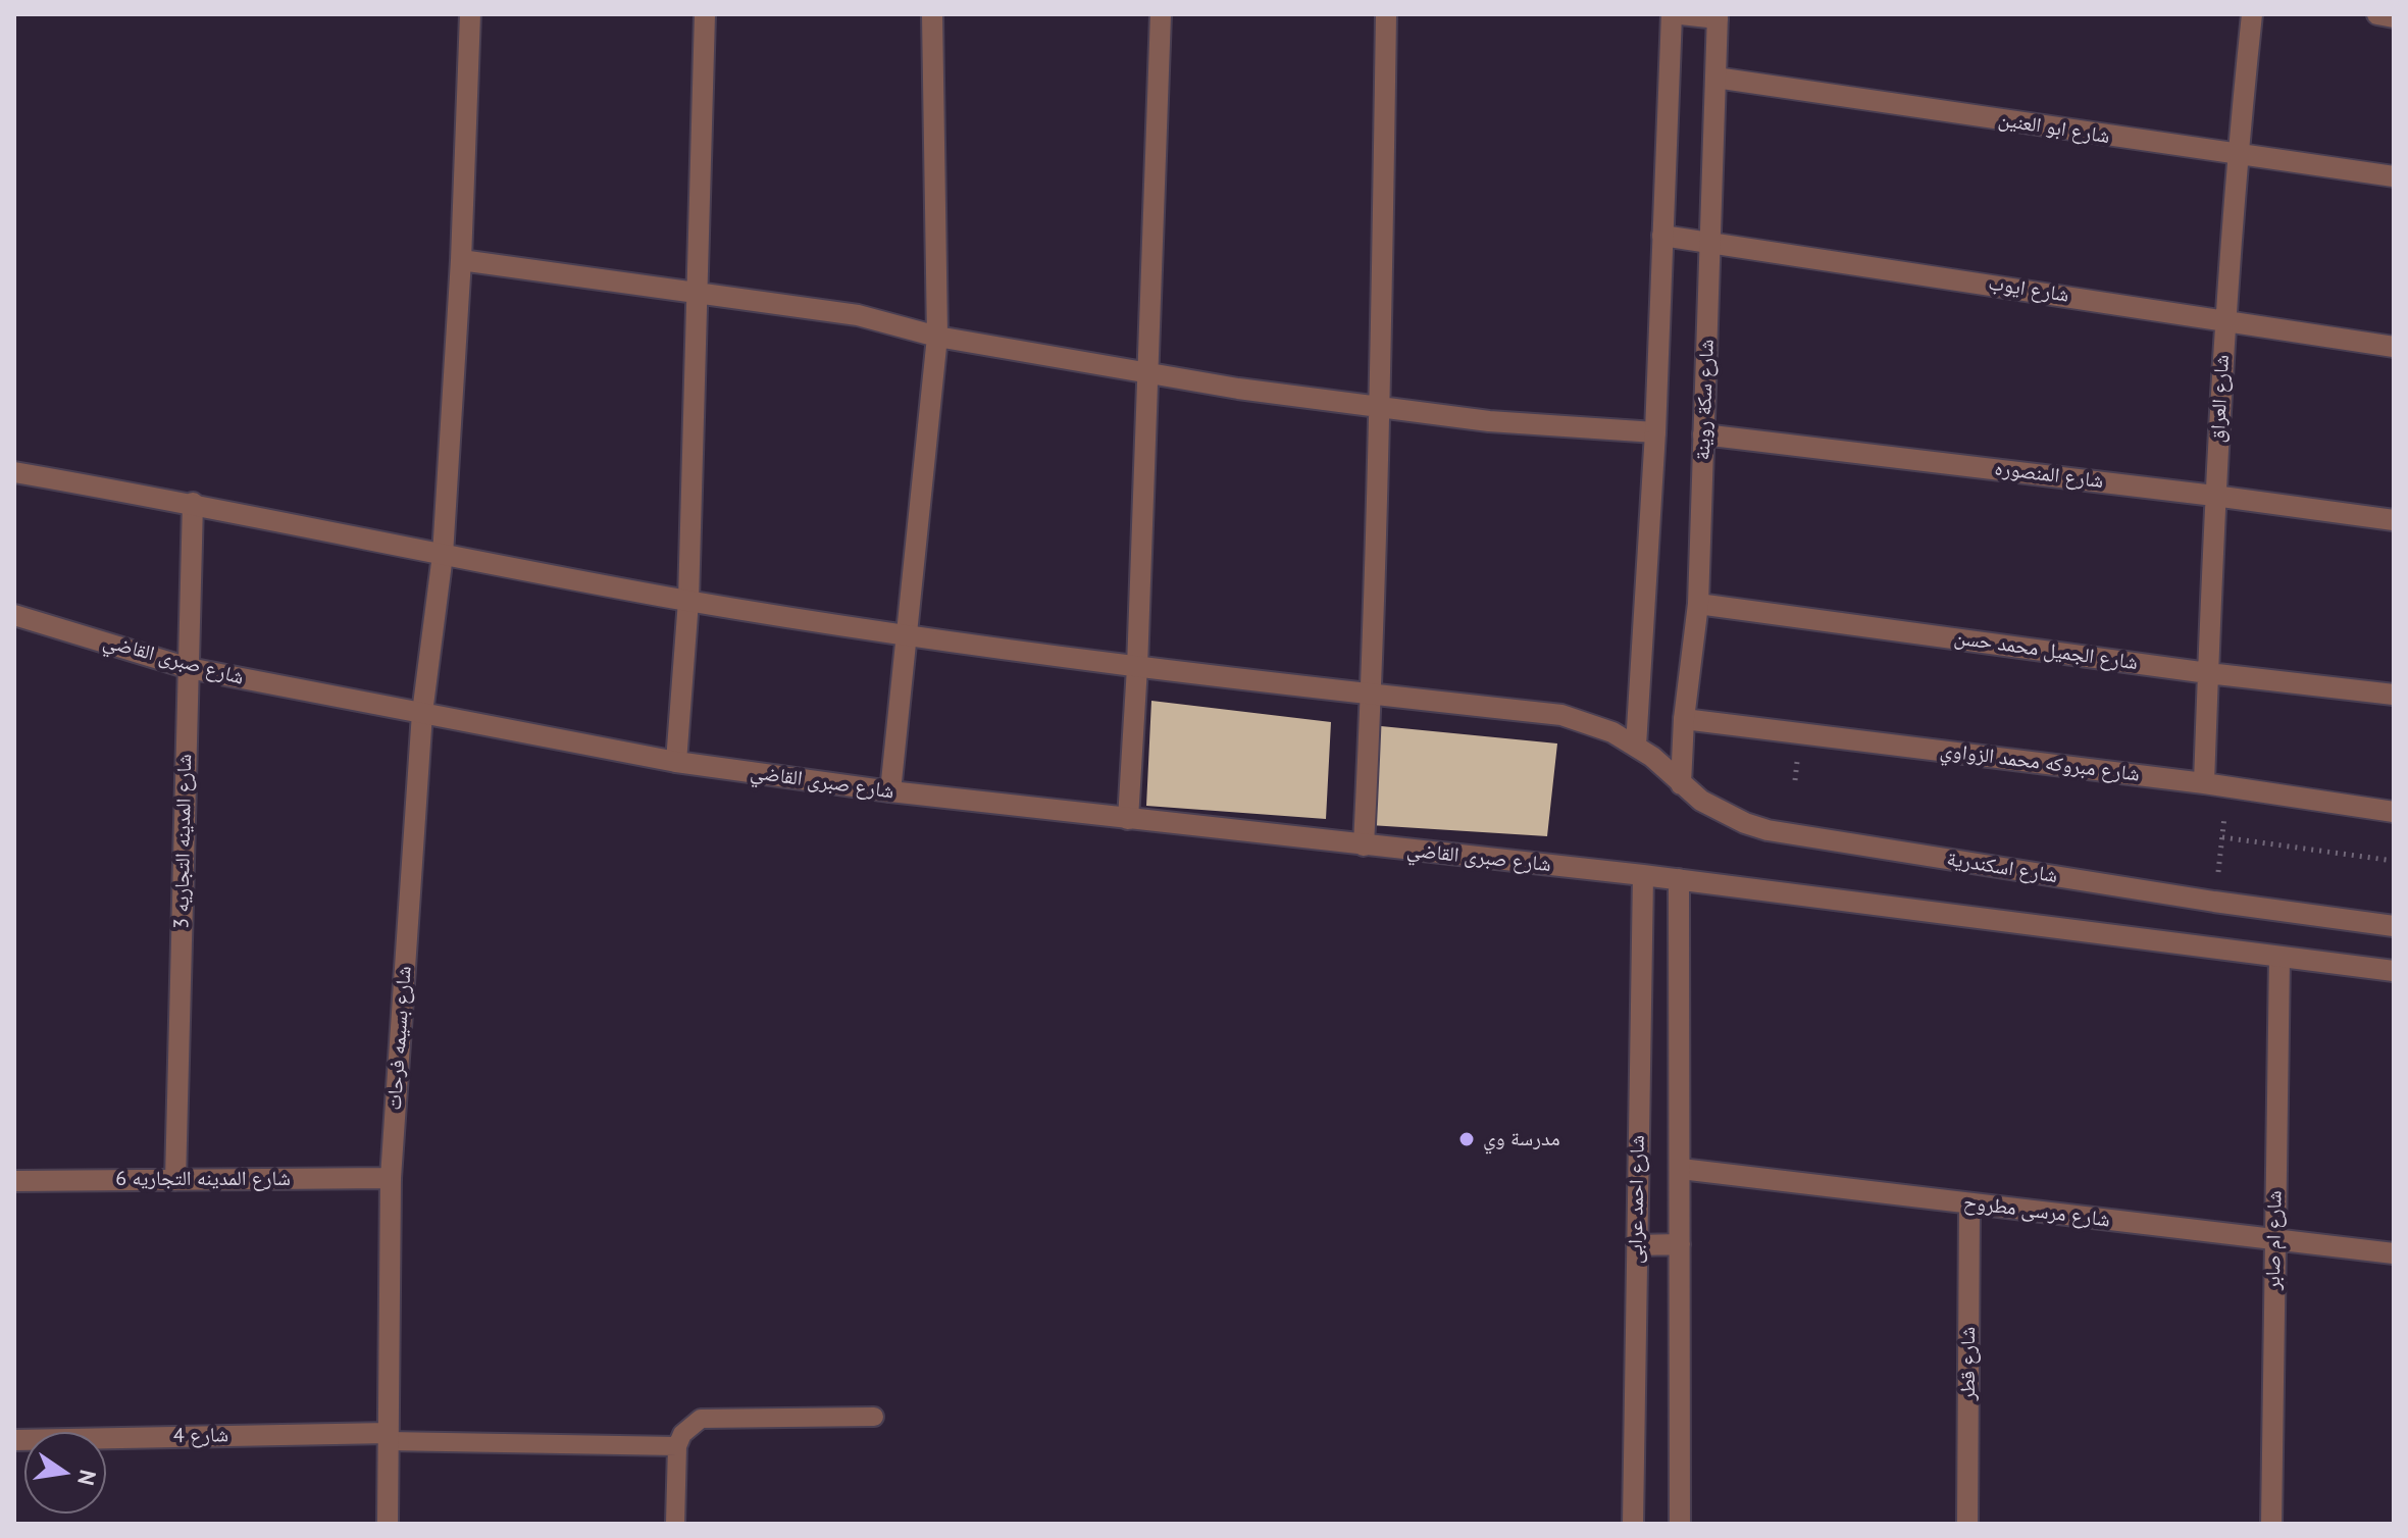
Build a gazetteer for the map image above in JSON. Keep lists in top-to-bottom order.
{
  "streets": {
    "street": [
      "شارع ابو العنين",
      "شارع ايوب",
      "شارع العراق",
      "شارع سكة روينة",
      "شارع المنصوره",
      "شارع الجميل محمد حسن",
      "شارع صبرى القاضي",
      "شارع مبروكه محمد الزواوي",
      "شارع المدينه التجاريه 3",
      "شارع اسكندرية",
      "شارع بسيمه فرحات",
      "شارع المدينه التجاريه 6",
      "شارع احمد عرابى",
      "شارع مرسى مطروح",
      "شارع ام صابر",
      "شارع قطر",
      "شارع 4"
    ]
  },
  "crossings": [
    ["شارع ابو العنين", "شارع العراق"],
    ["شارع ابو العنين", "شارع سكة روينة"],
    ["شارع ايوب", "شارع العراق"],
    ["شارع ايوب", "شارع سكة روينة"],
    ["شارع العراق", "شارع المنصوره"],
    ["شارع العراق", "شارع الجميل محمد حسن"],
    ["شارع العراق", "شارع مبروكه محمد الزواوي"],
    ["شارع سكة روينة", "شارع المنصوره"],
    ["شارع سكة روينة", "شارع الجميل محمد حسن"],
    ["شارع سكة روينة", "شارع مبروكه محمد الزواوي"],
    ["شارع سكة روينة", "شارع اسكندرية"],
    ["شارع صبرى القاضي", "شارع المدينه التجاريه 3"],
    ["شارع صبرى القاضي", "شارع بسيمه فرحات"],
    ["شارع صبرى القاضي", "شارع احمد عرابى"],
    ["شارع المدينه التجاريه 3", "شارع المدينه التجاريه 6"],
    ["شارع بسيمه فرحات", "شارع المدينه التجاريه 6"],
    ["شارع بسيمه فرحات", "شارع 4"],
    ["شارع احمد عرابى", "شارع مرسى مطروح"],
    ["شارع مرسى مطروح", "شارع ام صابر"],
    ["شارع مرسى مطروح", "شارع قطر"]
  ],
  "places": ["مدرسة وي"],
  "north": "right"
}
